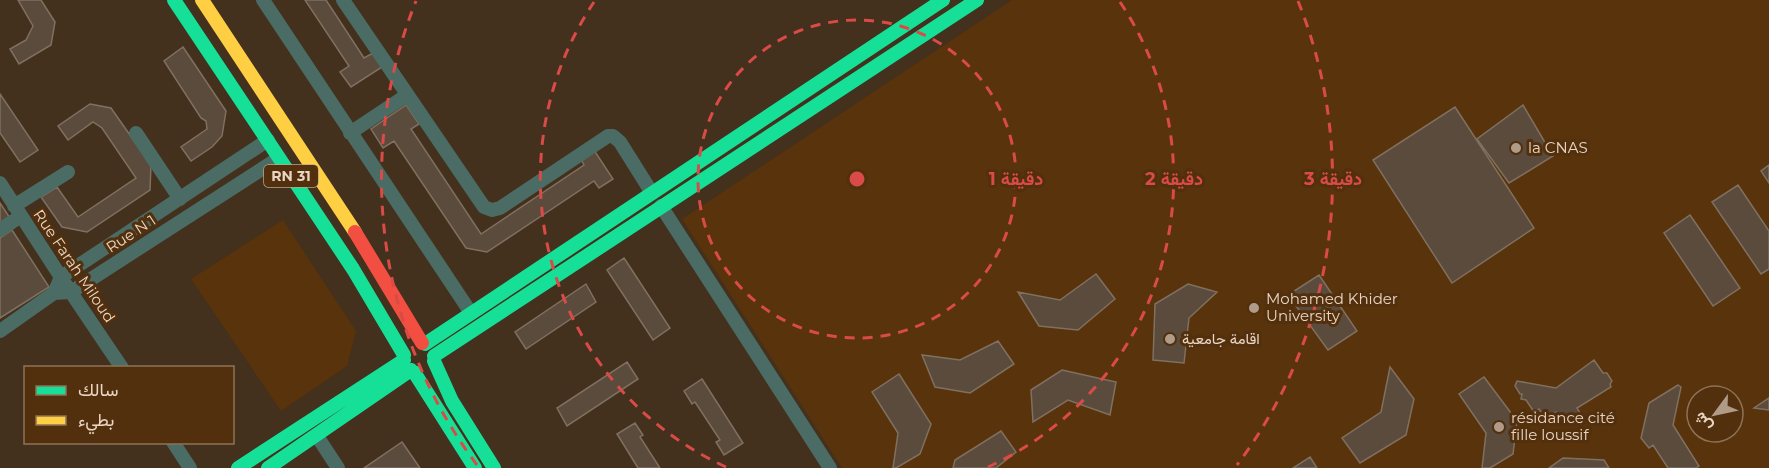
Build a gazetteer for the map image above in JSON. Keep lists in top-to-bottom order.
{
  "streets": {
    "main road": ["RN 31"],
    "street": ["Rue N 1", "Rue Farah Miloud"]
  },
  "crossings": [
    ["RN 31", "Rue N 1"],
    ["Rue N 1", "Rue Farah Miloud"]
  ],
  "places": [
    "la CNAS",
    "Mohamed Khider University",
    "اقامة جامعية",
    "résidance cité fille loussif"
  ],
  "legend": ["سالك", "بطيء"],
  "north": "bottom left",
  "rings": ["1 دقيقة", "2 دقيقة", "3 دقيقة"]
}
